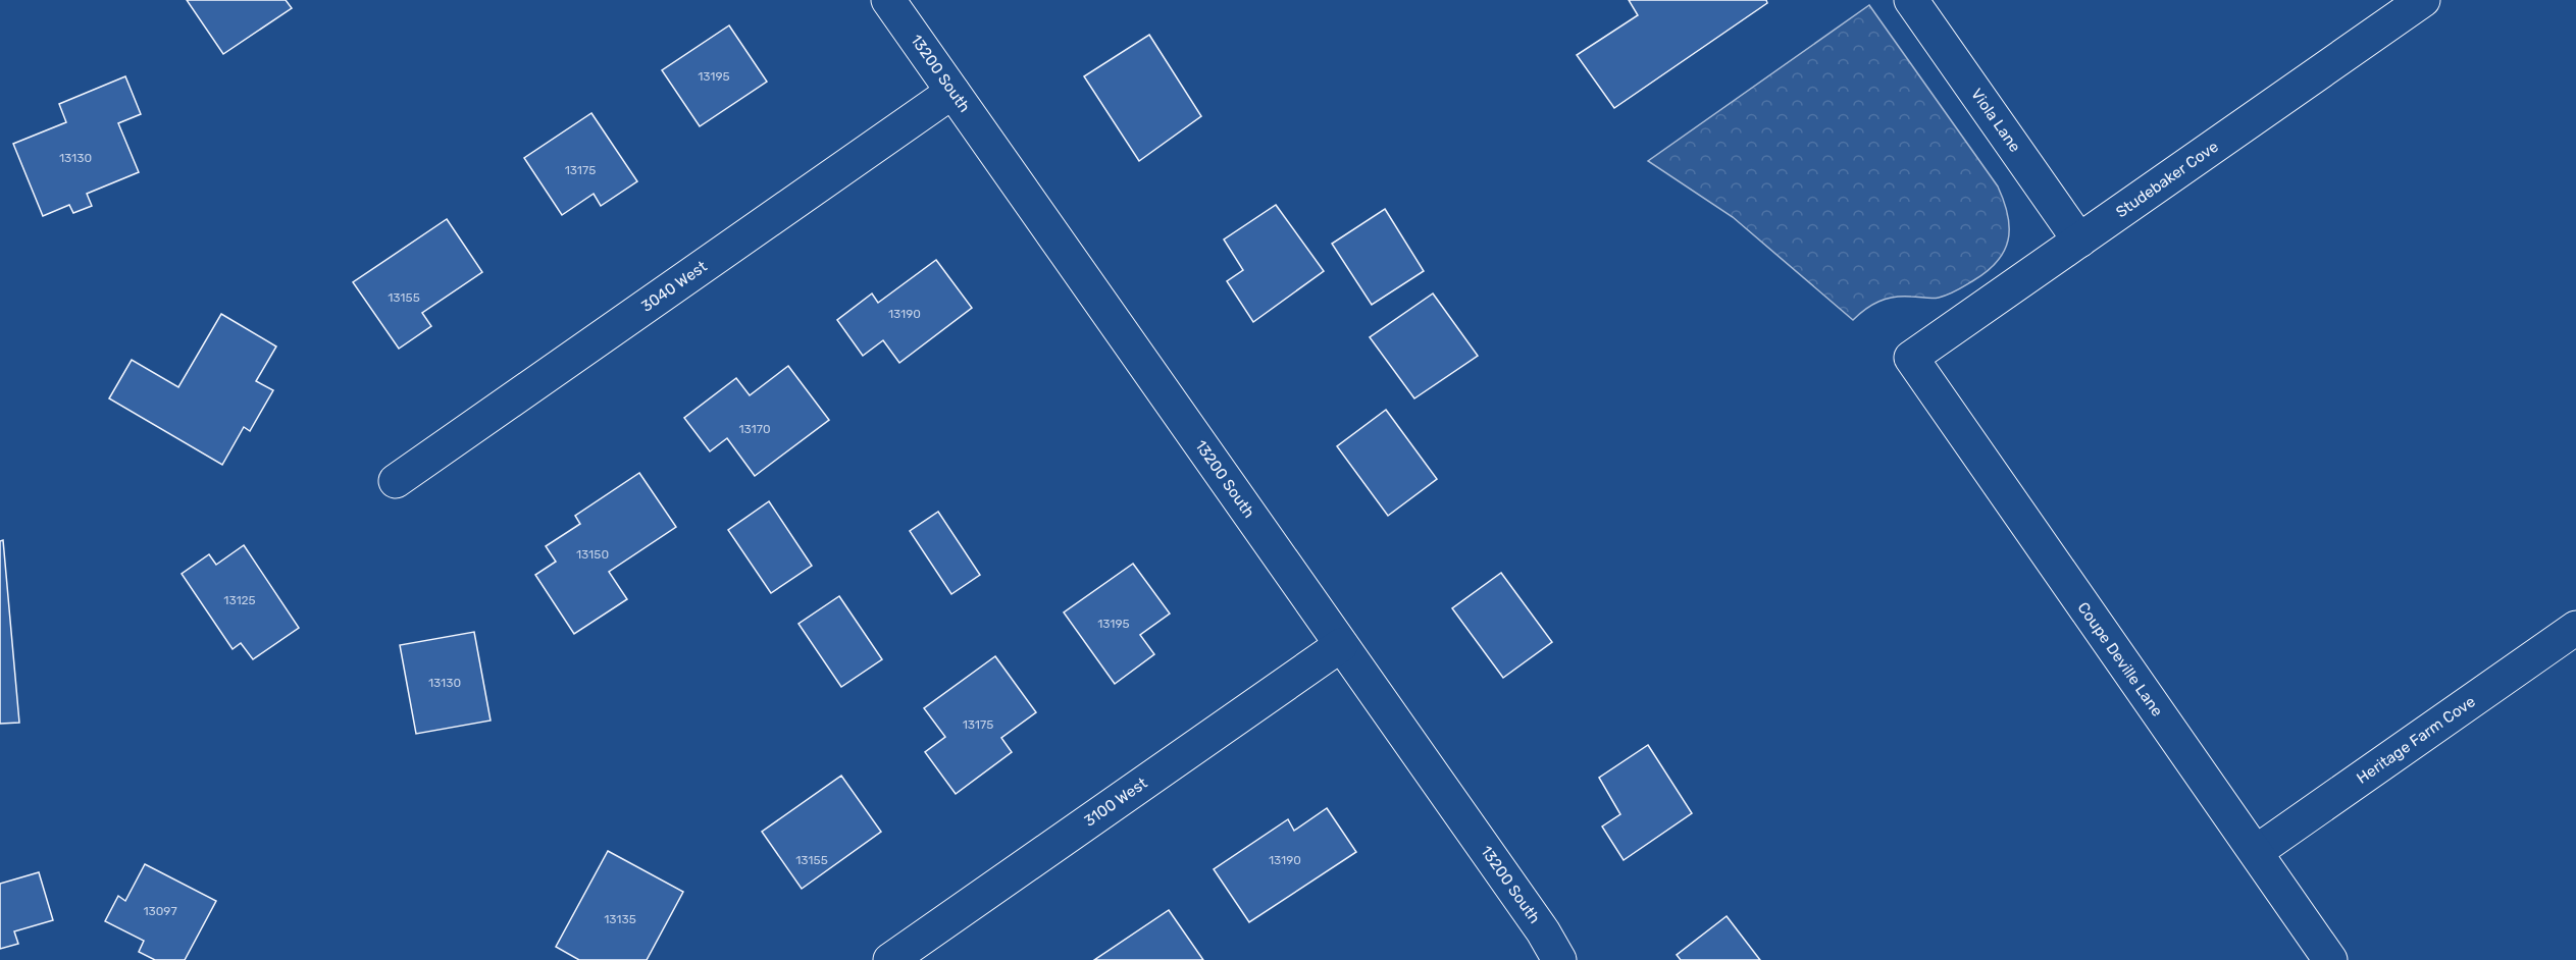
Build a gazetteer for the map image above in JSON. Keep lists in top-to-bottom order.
{
  "streets": {
    "street": [
      "13200 South",
      "Viola Lane",
      "Studebaker Cove",
      "3040 West",
      "Coupe Deville Lane",
      "Heritage Farm Cove",
      "3100 West"
    ]
  },
  "crossings": [
    ["13200 South", "3040 West"],
    ["13200 South", "3100 West"],
    ["Viola Lane", "Studebaker Cove"],
    ["Studebaker Cove", "Coupe Deville Lane"],
    ["Coupe Deville Lane", "Heritage Farm Cove"]
  ],
  "house_numbers": [
    "13195",
    "13130",
    "13175",
    "13155",
    "13190",
    "13170",
    "13150",
    "13125",
    "13195",
    "13130",
    "13175",
    "13155",
    "13190",
    "13097",
    "13135"
  ]
}
